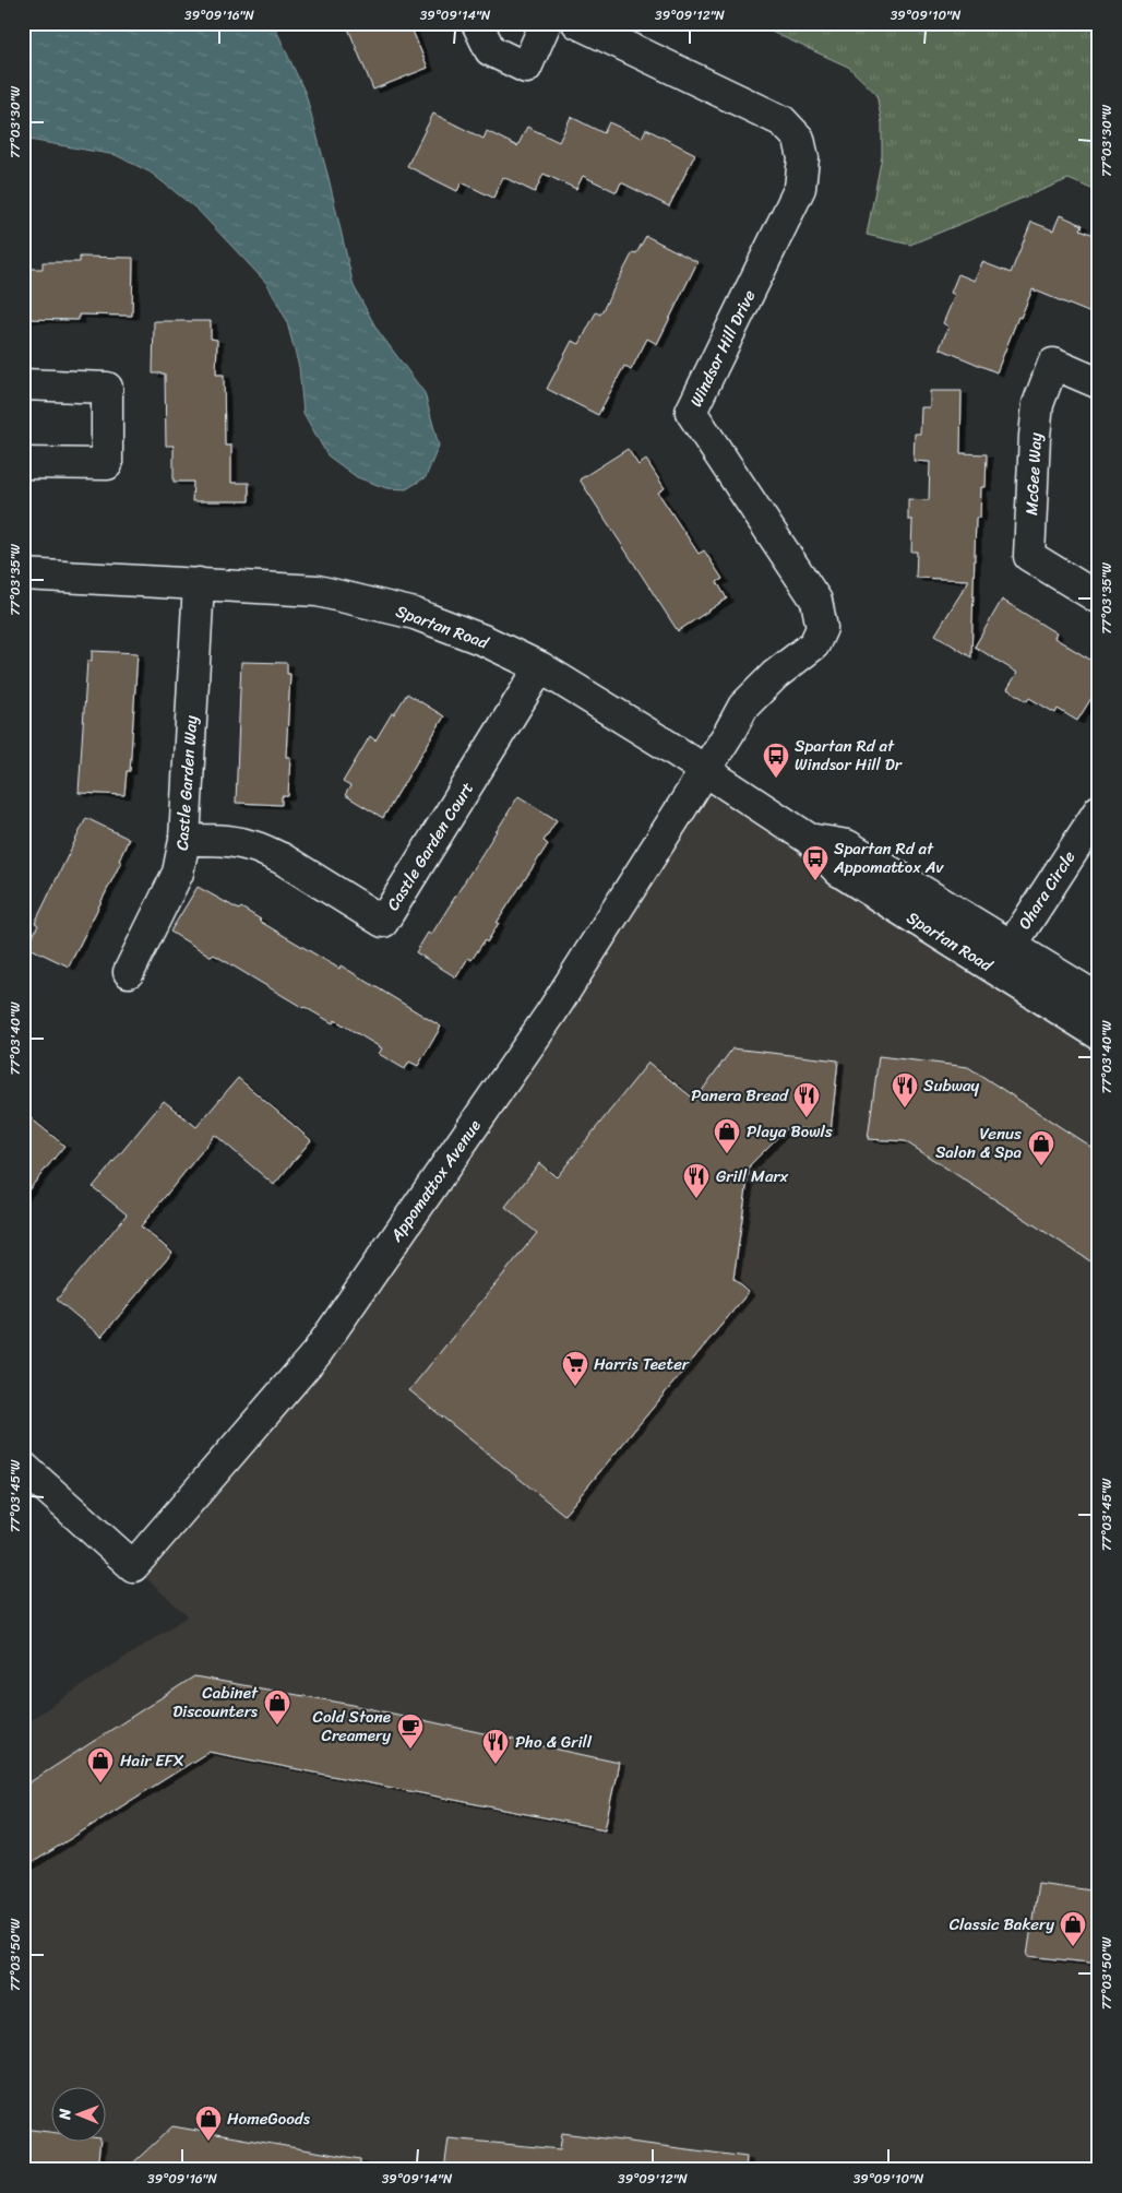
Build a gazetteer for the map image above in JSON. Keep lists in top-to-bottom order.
{
  "streets": {
    "street": [
      "Windsor Hill Drive",
      "McGee Way",
      "Spartan Road",
      "Castle Garden Way",
      "Castle Garden Court",
      "Ohara Circle",
      "Appomattox Avenue"
    ]
  },
  "crossings": [
    ["Windsor Hill Drive", "Spartan Road"],
    ["Windsor Hill Drive", "Appomattox Avenue"],
    ["Spartan Road", "Castle Garden Way"],
    ["Spartan Road", "Castle Garden Court"],
    ["Spartan Road", "Ohara Circle"],
    ["Spartan Road", "Appomattox Avenue"],
    ["Castle Garden Way", "Castle Garden Court"]
  ],
  "places": {
    "bus stop": ["Spartan Rd at Windsor Hill Dr", "Spartan Rd at Appomattox Av"],
    "restaurant": [
      "Subway",
      "Panera Bread",
      "Grill Marx",
      "Pho & Grill"
    ],
    "shop": [
      "Playa Bowls",
      "Venus Salon & Spa",
      "Cabinet Discounters",
      "Hair EFX",
      "Classic Bakery",
      "HomeGoods"
    ],
    "supermarket": ["Harris Teeter"],
    "cafe": ["Cold Stone Creamery"]
  },
  "north": "left",
  "coordinates": [
    "39°09'16\"N",
    "39°09'14\"N",
    "39°09'12\"N",
    "39°09'10\"N",
    "77°03'30\"W",
    "77°03'35\"W",
    "77°03'40\"W",
    "77°03'45\"W",
    "77°03'50\"W"
  ]
}
